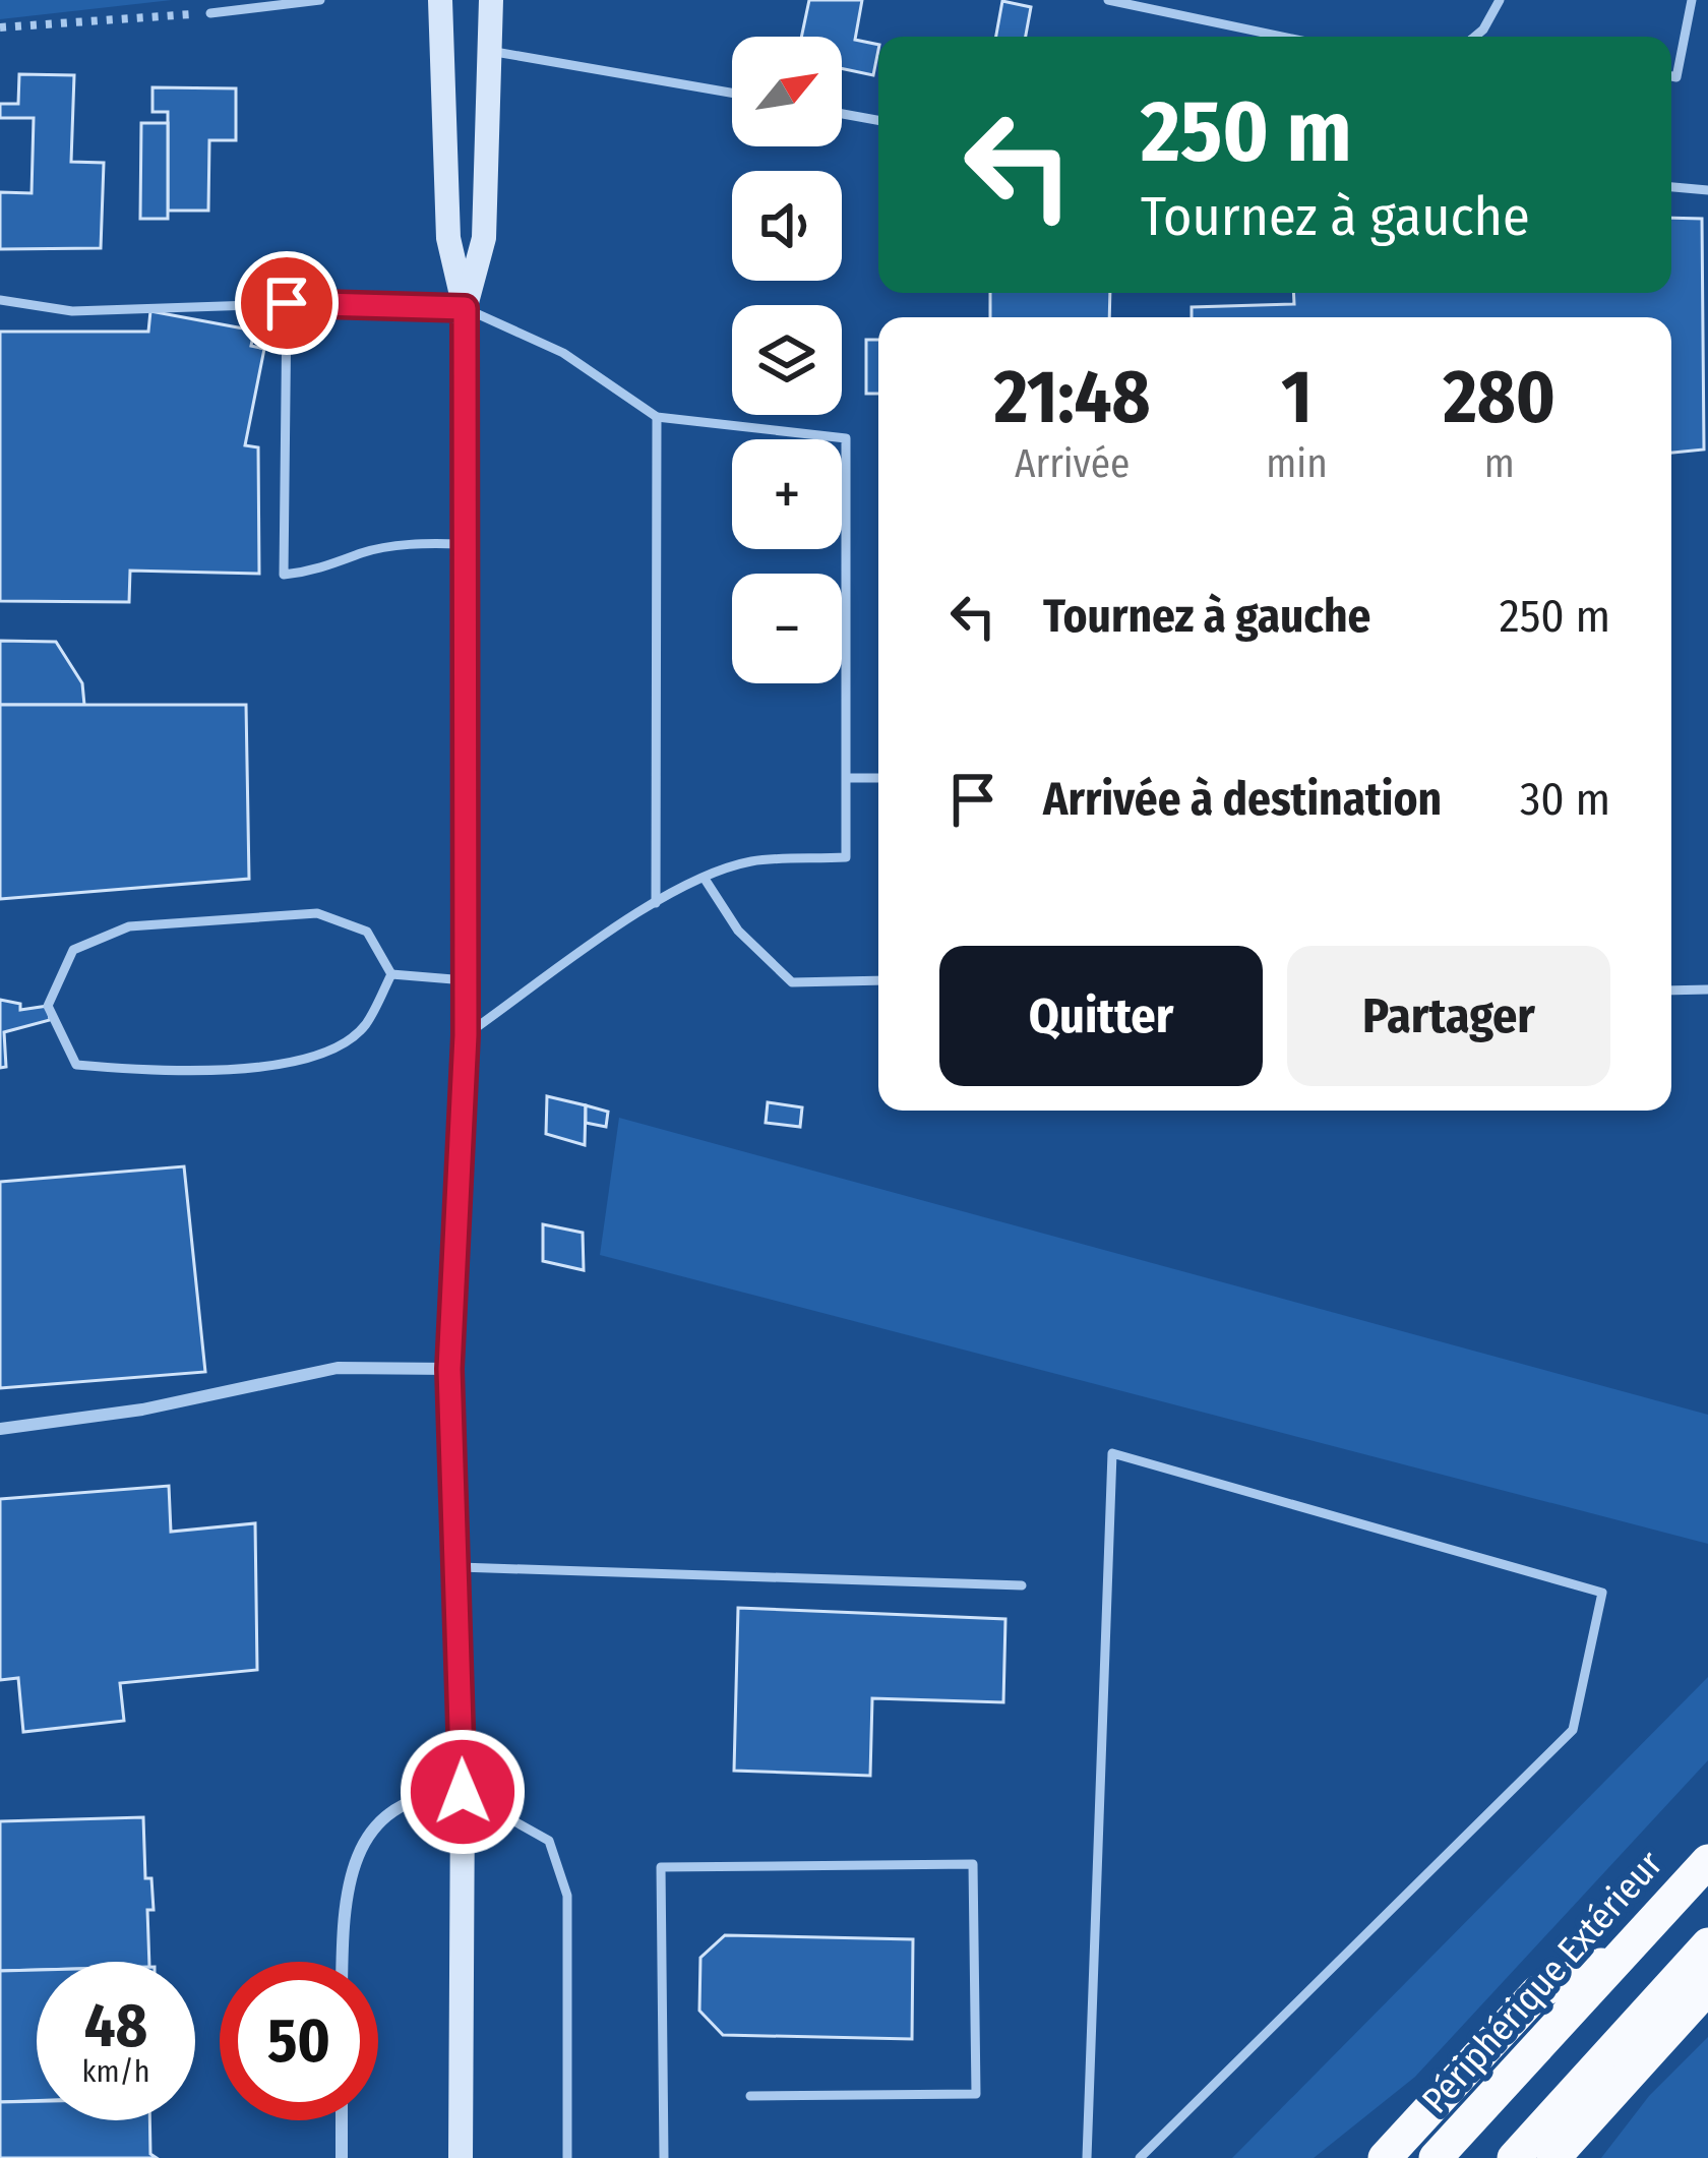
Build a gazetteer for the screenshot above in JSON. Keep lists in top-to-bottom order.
{
  "streets": {
    "highway": ["Périphérique Extérieur"]
  },
  "north": "top right",
  "page": {
    "map_buttons": ["+", "−"],
    "turn": ["250 m", "Tournez à gauche"],
    "eta": [
      "21:48",
      "Arrivée",
      "1",
      "min",
      "280",
      "m"
    ],
    "list": [
      {
        "name": "Tournez à gauche",
        "value": "250 m"
      },
      {
        "name": "Arrivée à destination",
        "value": "30 m"
      }
    ],
    "buttons": ["Quitter", "Partager"],
    "speed": "48 km/h",
    "limit": "50"
  }
}
